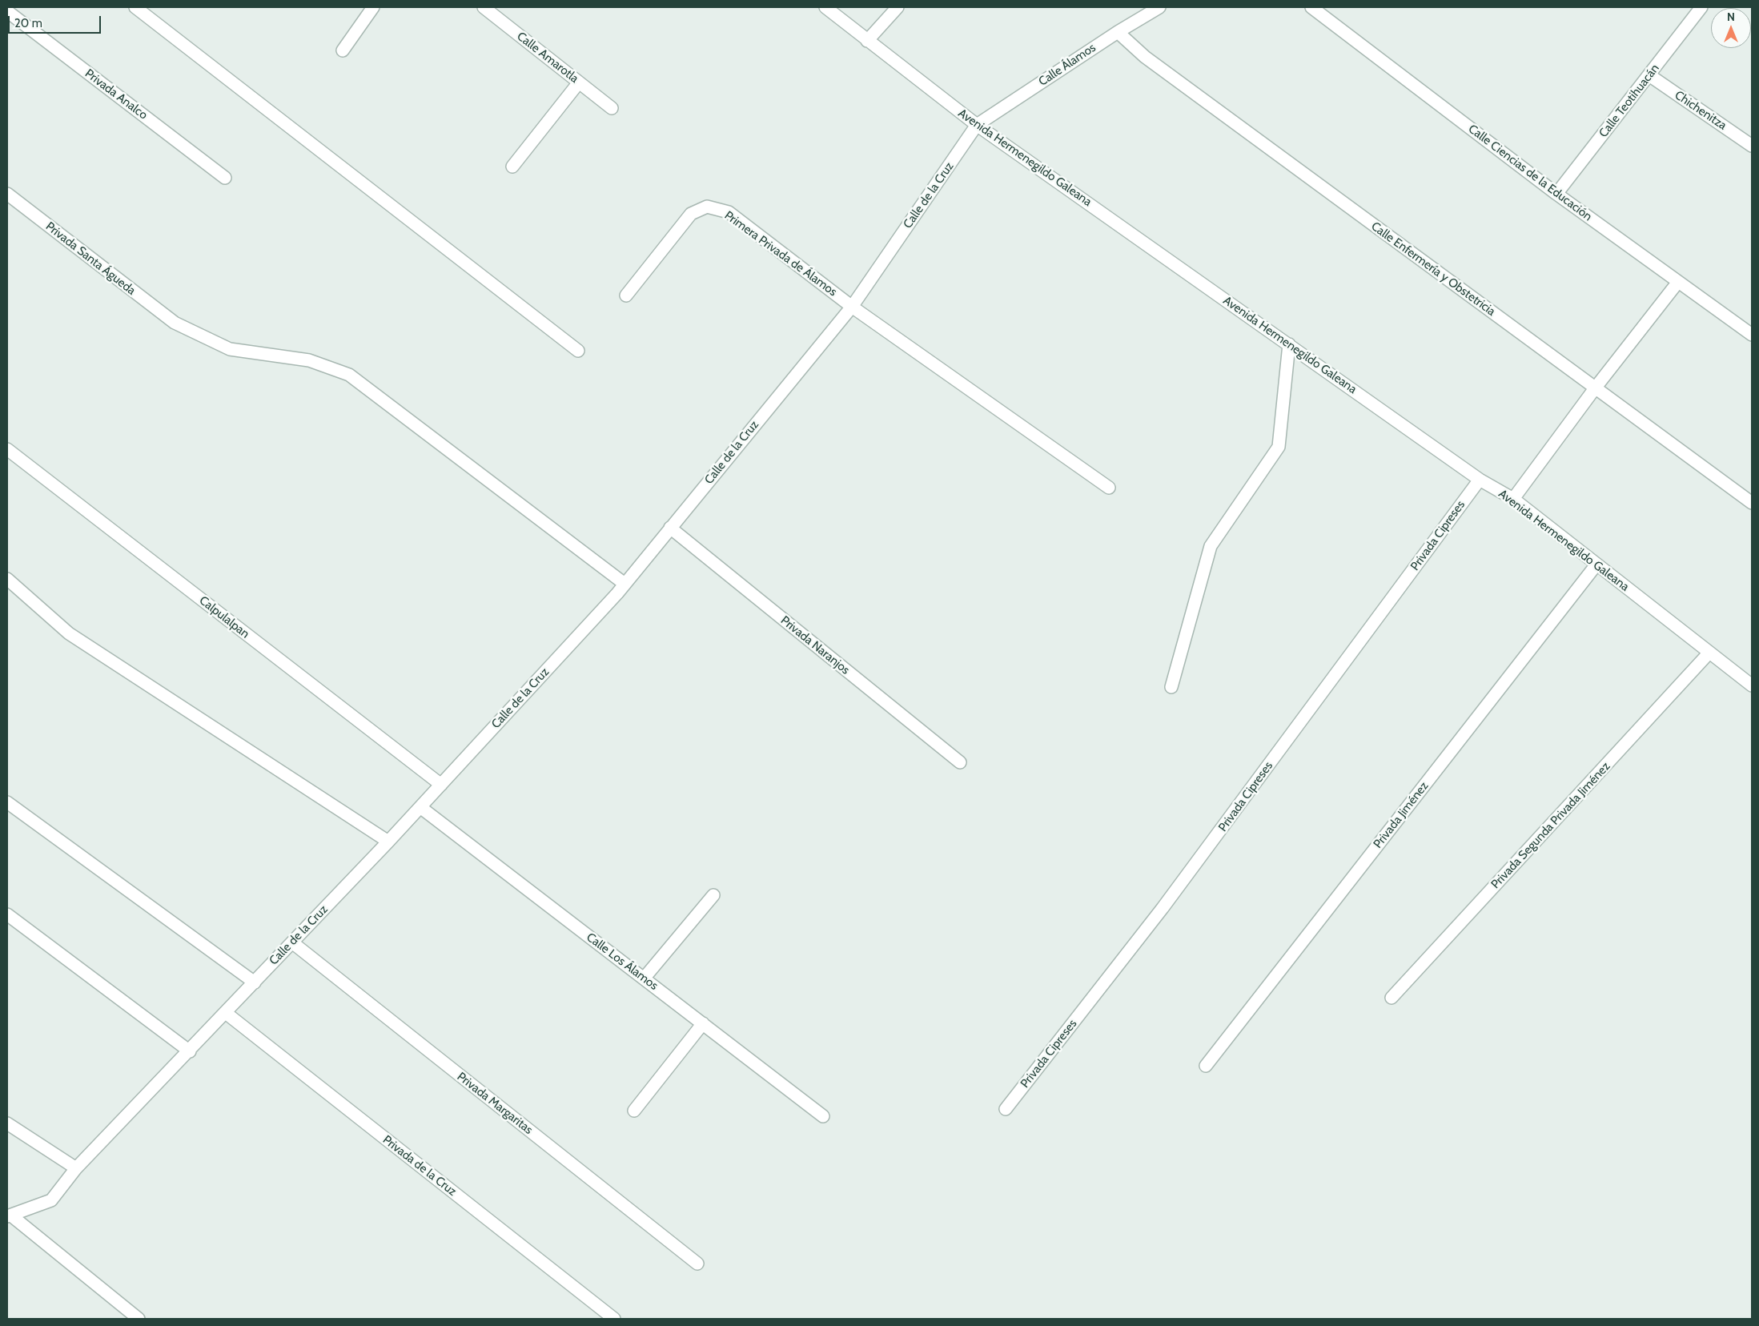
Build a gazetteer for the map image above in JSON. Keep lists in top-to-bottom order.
{
  "streets": {
    "street": [
      "Calle Amarotla",
      "Calle Álamos",
      "Privada Analco",
      "Calle Teotihuacán",
      "Chichenitza",
      "Avenida Hermenegildo Galeana",
      "Calle Ciencias de la Educación",
      "Calle de la Cruz",
      "Primera Privada de Álamos",
      "Privada Santa Águeda",
      "Calle Enfermería y Obstetricia",
      "Privada Cipreses",
      "Calpulalpan",
      "Privada Naranjos",
      "Privada Jiménez",
      "Privada Segunda Privada Jiménez",
      "Calle Los Álamos",
      "Privada Margaritas",
      "Privada de la Cruz"
    ]
  },
  "crossings": [
    ["Calle Álamos", "Avenida Hermenegildo Galeana"],
    ["Calle Álamos", "Calle de la Cruz"],
    ["Calle Álamos", "Calle Enfermería y Obstetricia"],
    ["Calle Teotihuacán", "Chichenitza"],
    ["Calle Teotihuacán", "Calle Ciencias de la Educación"],
    ["Avenida Hermenegildo Galeana", "Calle de la Cruz"],
    ["Avenida Hermenegildo Galeana", "Privada Cipreses"],
    ["Avenida Hermenegildo Galeana", "Privada Jiménez"],
    ["Avenida Hermenegildo Galeana", "Privada Segunda Privada Jiménez"],
    ["Calle de la Cruz", "Primera Privada de Álamos"],
    ["Calle de la Cruz", "Privada Santa Águeda"],
    ["Calle de la Cruz", "Calpulalpan"],
    ["Calle de la Cruz", "Privada Naranjos"],
    ["Calle de la Cruz", "Calle Los Álamos"],
    ["Calle de la Cruz", "Privada Margaritas"],
    ["Calle de la Cruz", "Privada de la Cruz"]
  ],
  "scale_bar": "20 m",
  "north": "top"
}
